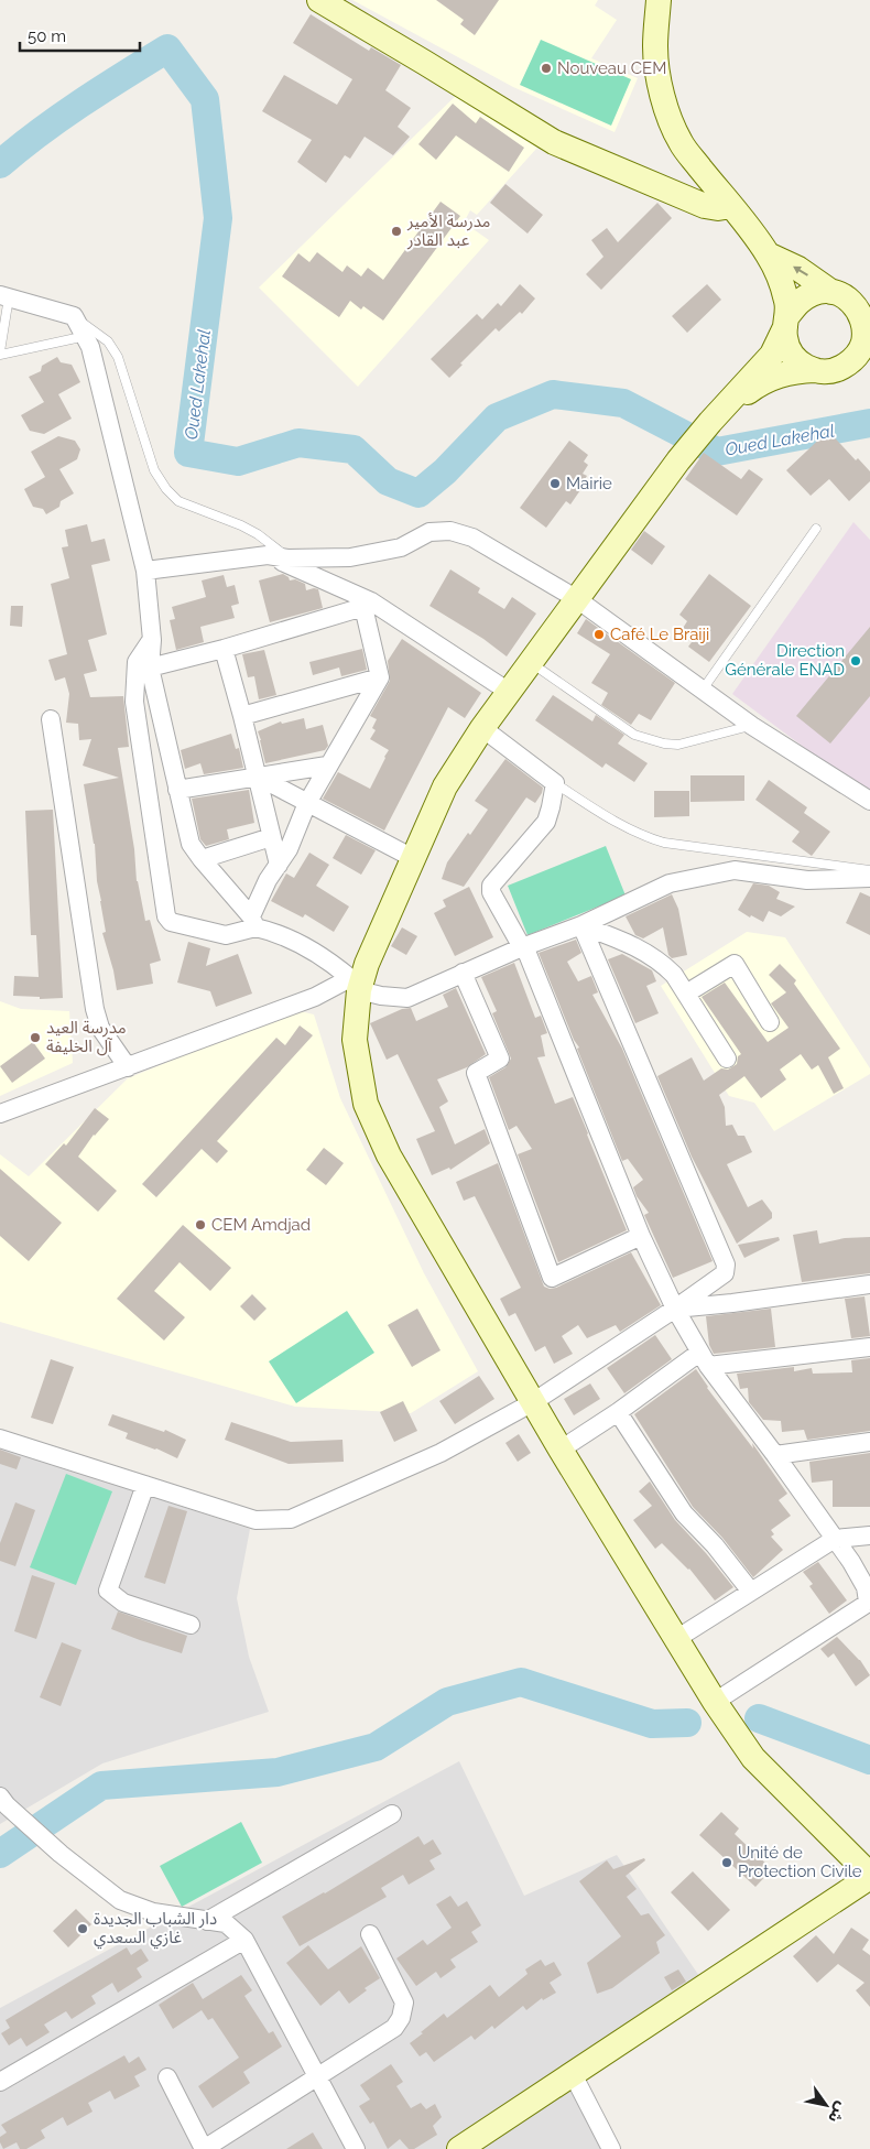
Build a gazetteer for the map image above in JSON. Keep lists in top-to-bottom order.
{
  "water": ["Oued Lakehal"],
  "places": [
    "Nouveau CEM",
    "مدرسة الأمير عبد القادر",
    "Mairie",
    "Café Le Braiji",
    "Direction Générale ENAD",
    "مدرسة العيد آل الخليفة",
    "CEM Amdjad",
    "Unité de Protection Civile",
    "دار الشباب الجديدة غازي السعدي"
  ],
  "scale_bar": "50 m",
  "north": "bottom right"
}
